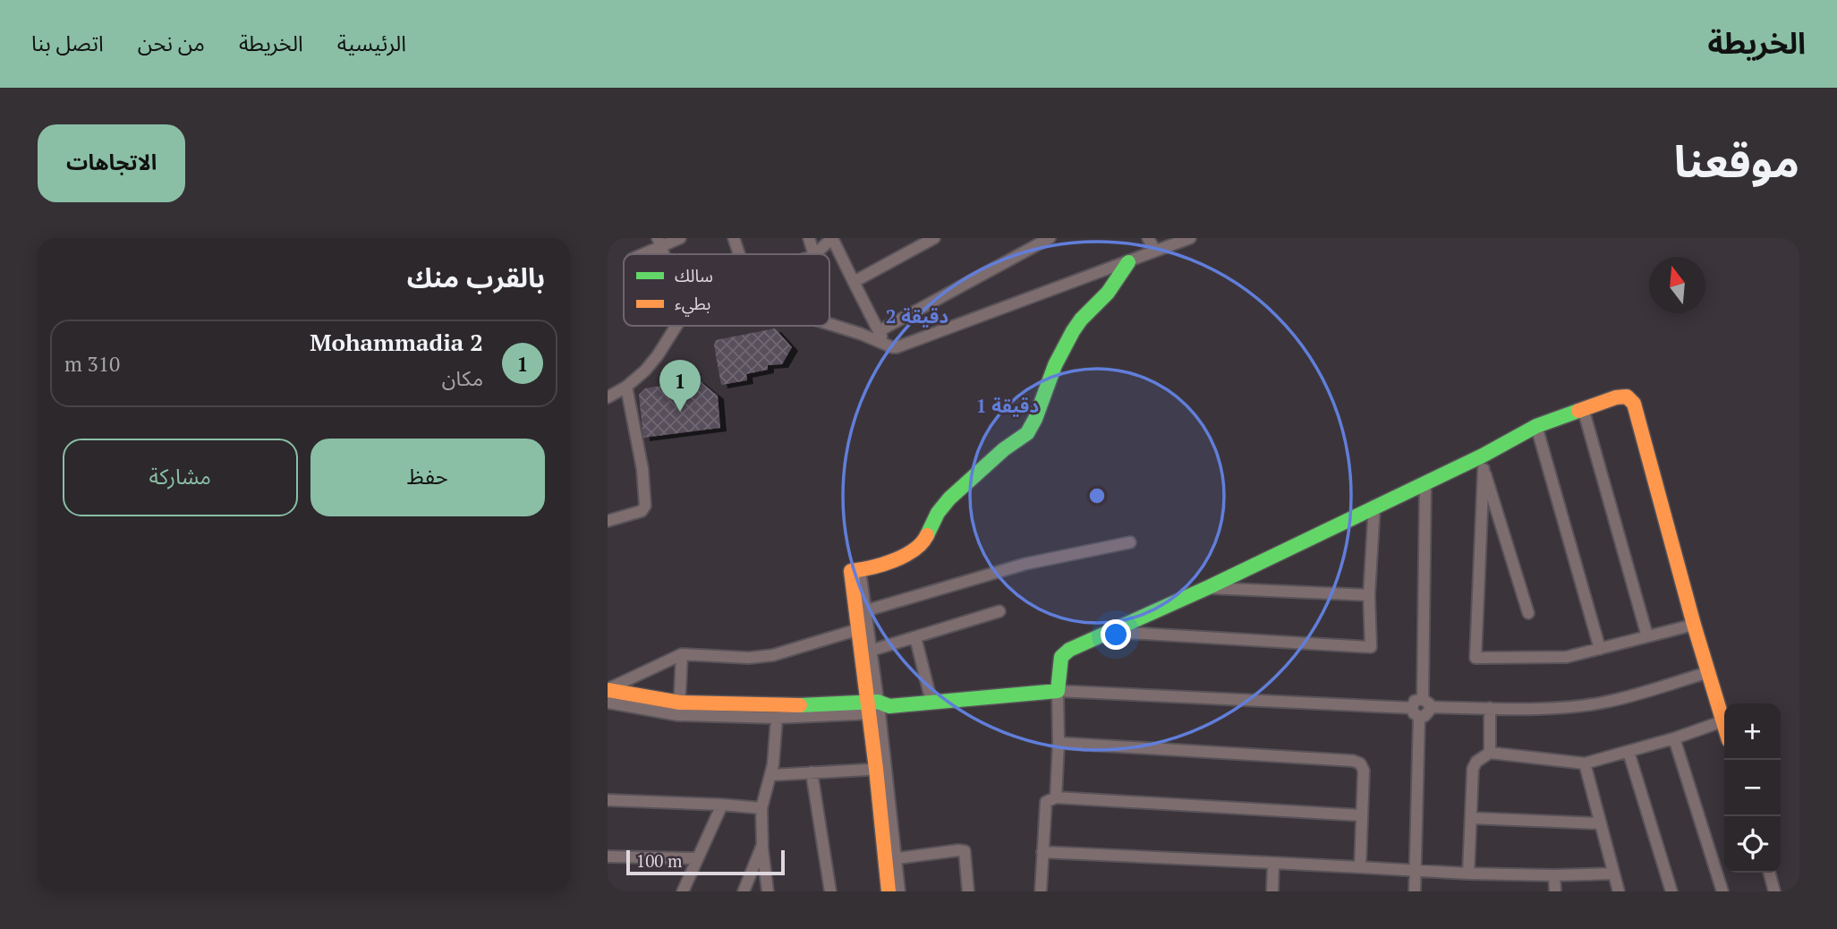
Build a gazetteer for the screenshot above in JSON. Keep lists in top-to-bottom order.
{
  "legend": ["سالك", "بطيء"],
  "scale_bar": "100 m",
  "north": "top",
  "page": {
    "header": "الخريطة",
    "nav": [
      "الرئيسية",
      "الخريطة",
      "من نحن",
      "اتصل بنا"
    ],
    "title": "موقعنا",
    "buttons": [
      "الاتجاهات",
      ["حفظ", "مشاركة"]
    ],
    "heading": "بالقرب منك",
    "list": [
      {
        "mark": "1",
        "name": "Mohammadia 2",
        "note": "مكان",
        "value": "310 m"
      }
    ],
    "pins": "1",
    "map_buttons": ["+", "−"],
    "scale": "100 m"
  },
  "rings": ["2 دقيقة", "1 دقيقة"]
}
